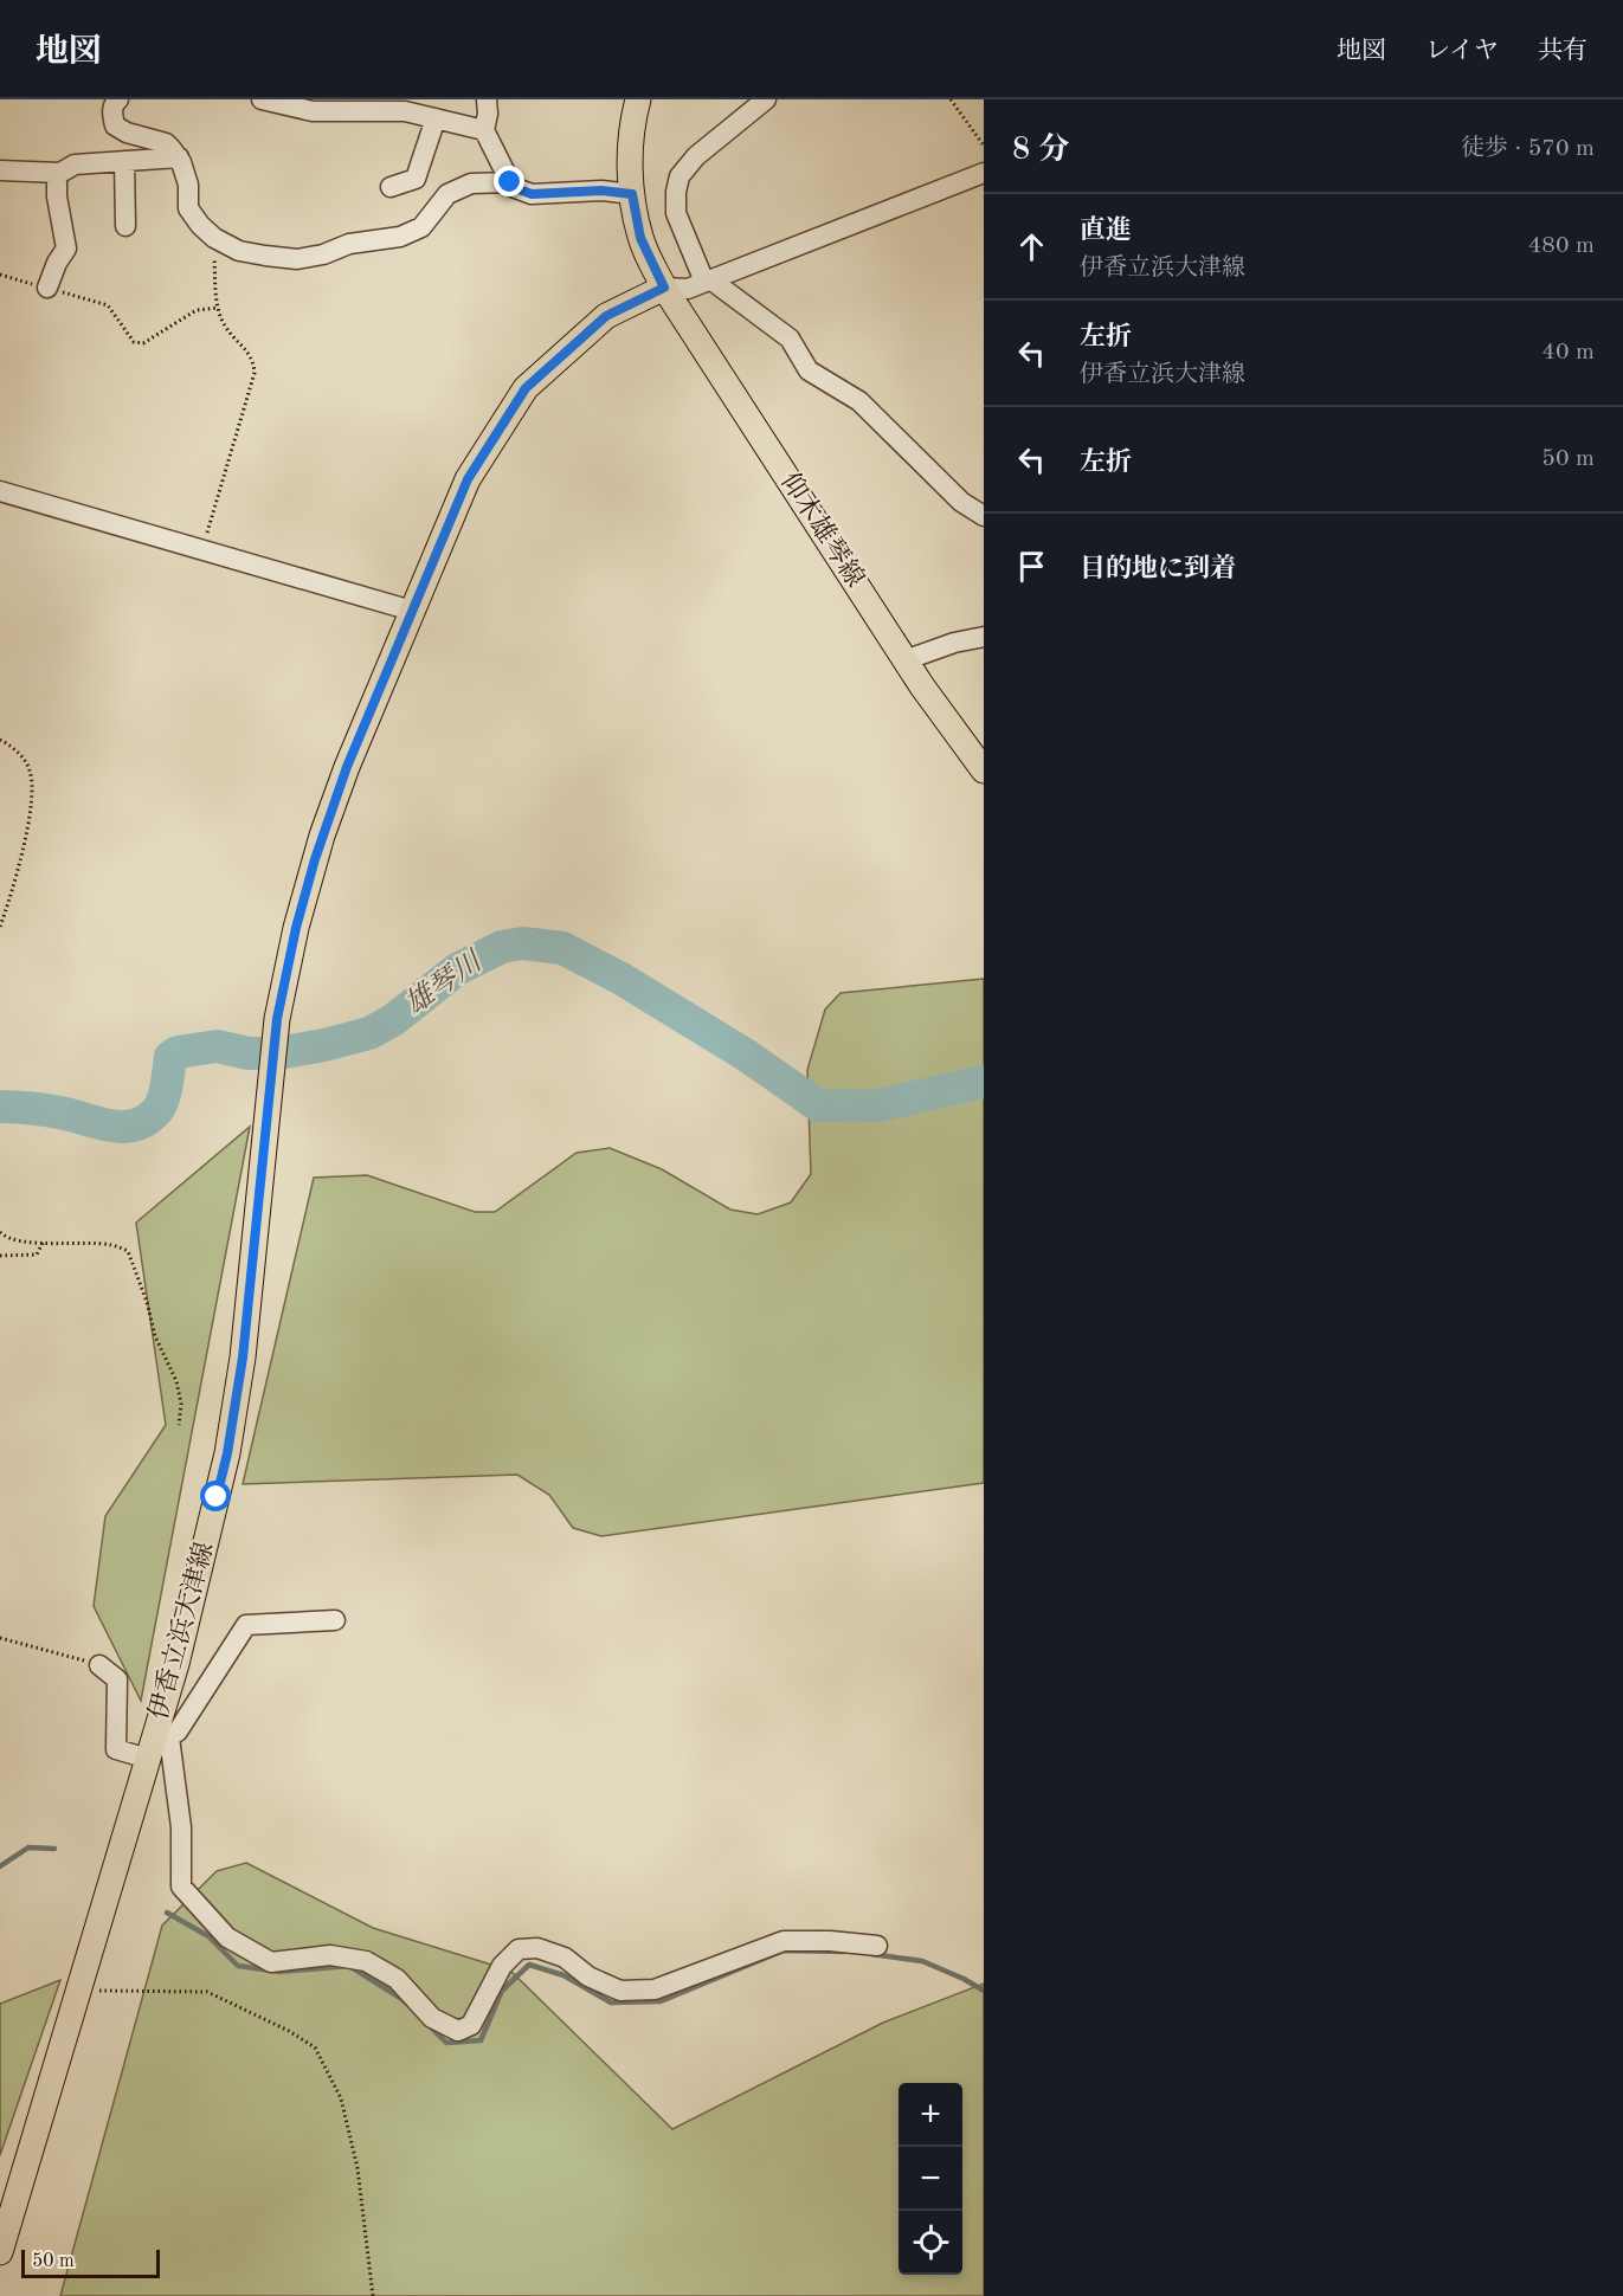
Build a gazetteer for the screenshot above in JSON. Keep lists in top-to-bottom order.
{
  "streets": {
    "main road": ["仰木雄琴線", "伊香立浜大津線"]
  },
  "crossings": [
    ["仰木雄琴線", "伊香立浜大津線"]
  ],
  "water": ["雄琴川"],
  "scale_bar": "50 m",
  "page": {
    "header": "地図",
    "nav": ["地図", "レイヤ", "共有"],
    "heading": ["8 分", "徒歩 · 570 m"],
    "list": [
      ["直進", "伊香立浜大津線", "480 m"],
      ["左折", "伊香立浜大津線", "40 m"],
      ["左折", "50 m"],
      "目的地に到着"
    ],
    "map_buttons": ["+", "−"],
    "scale": "50 m"
  }
}
